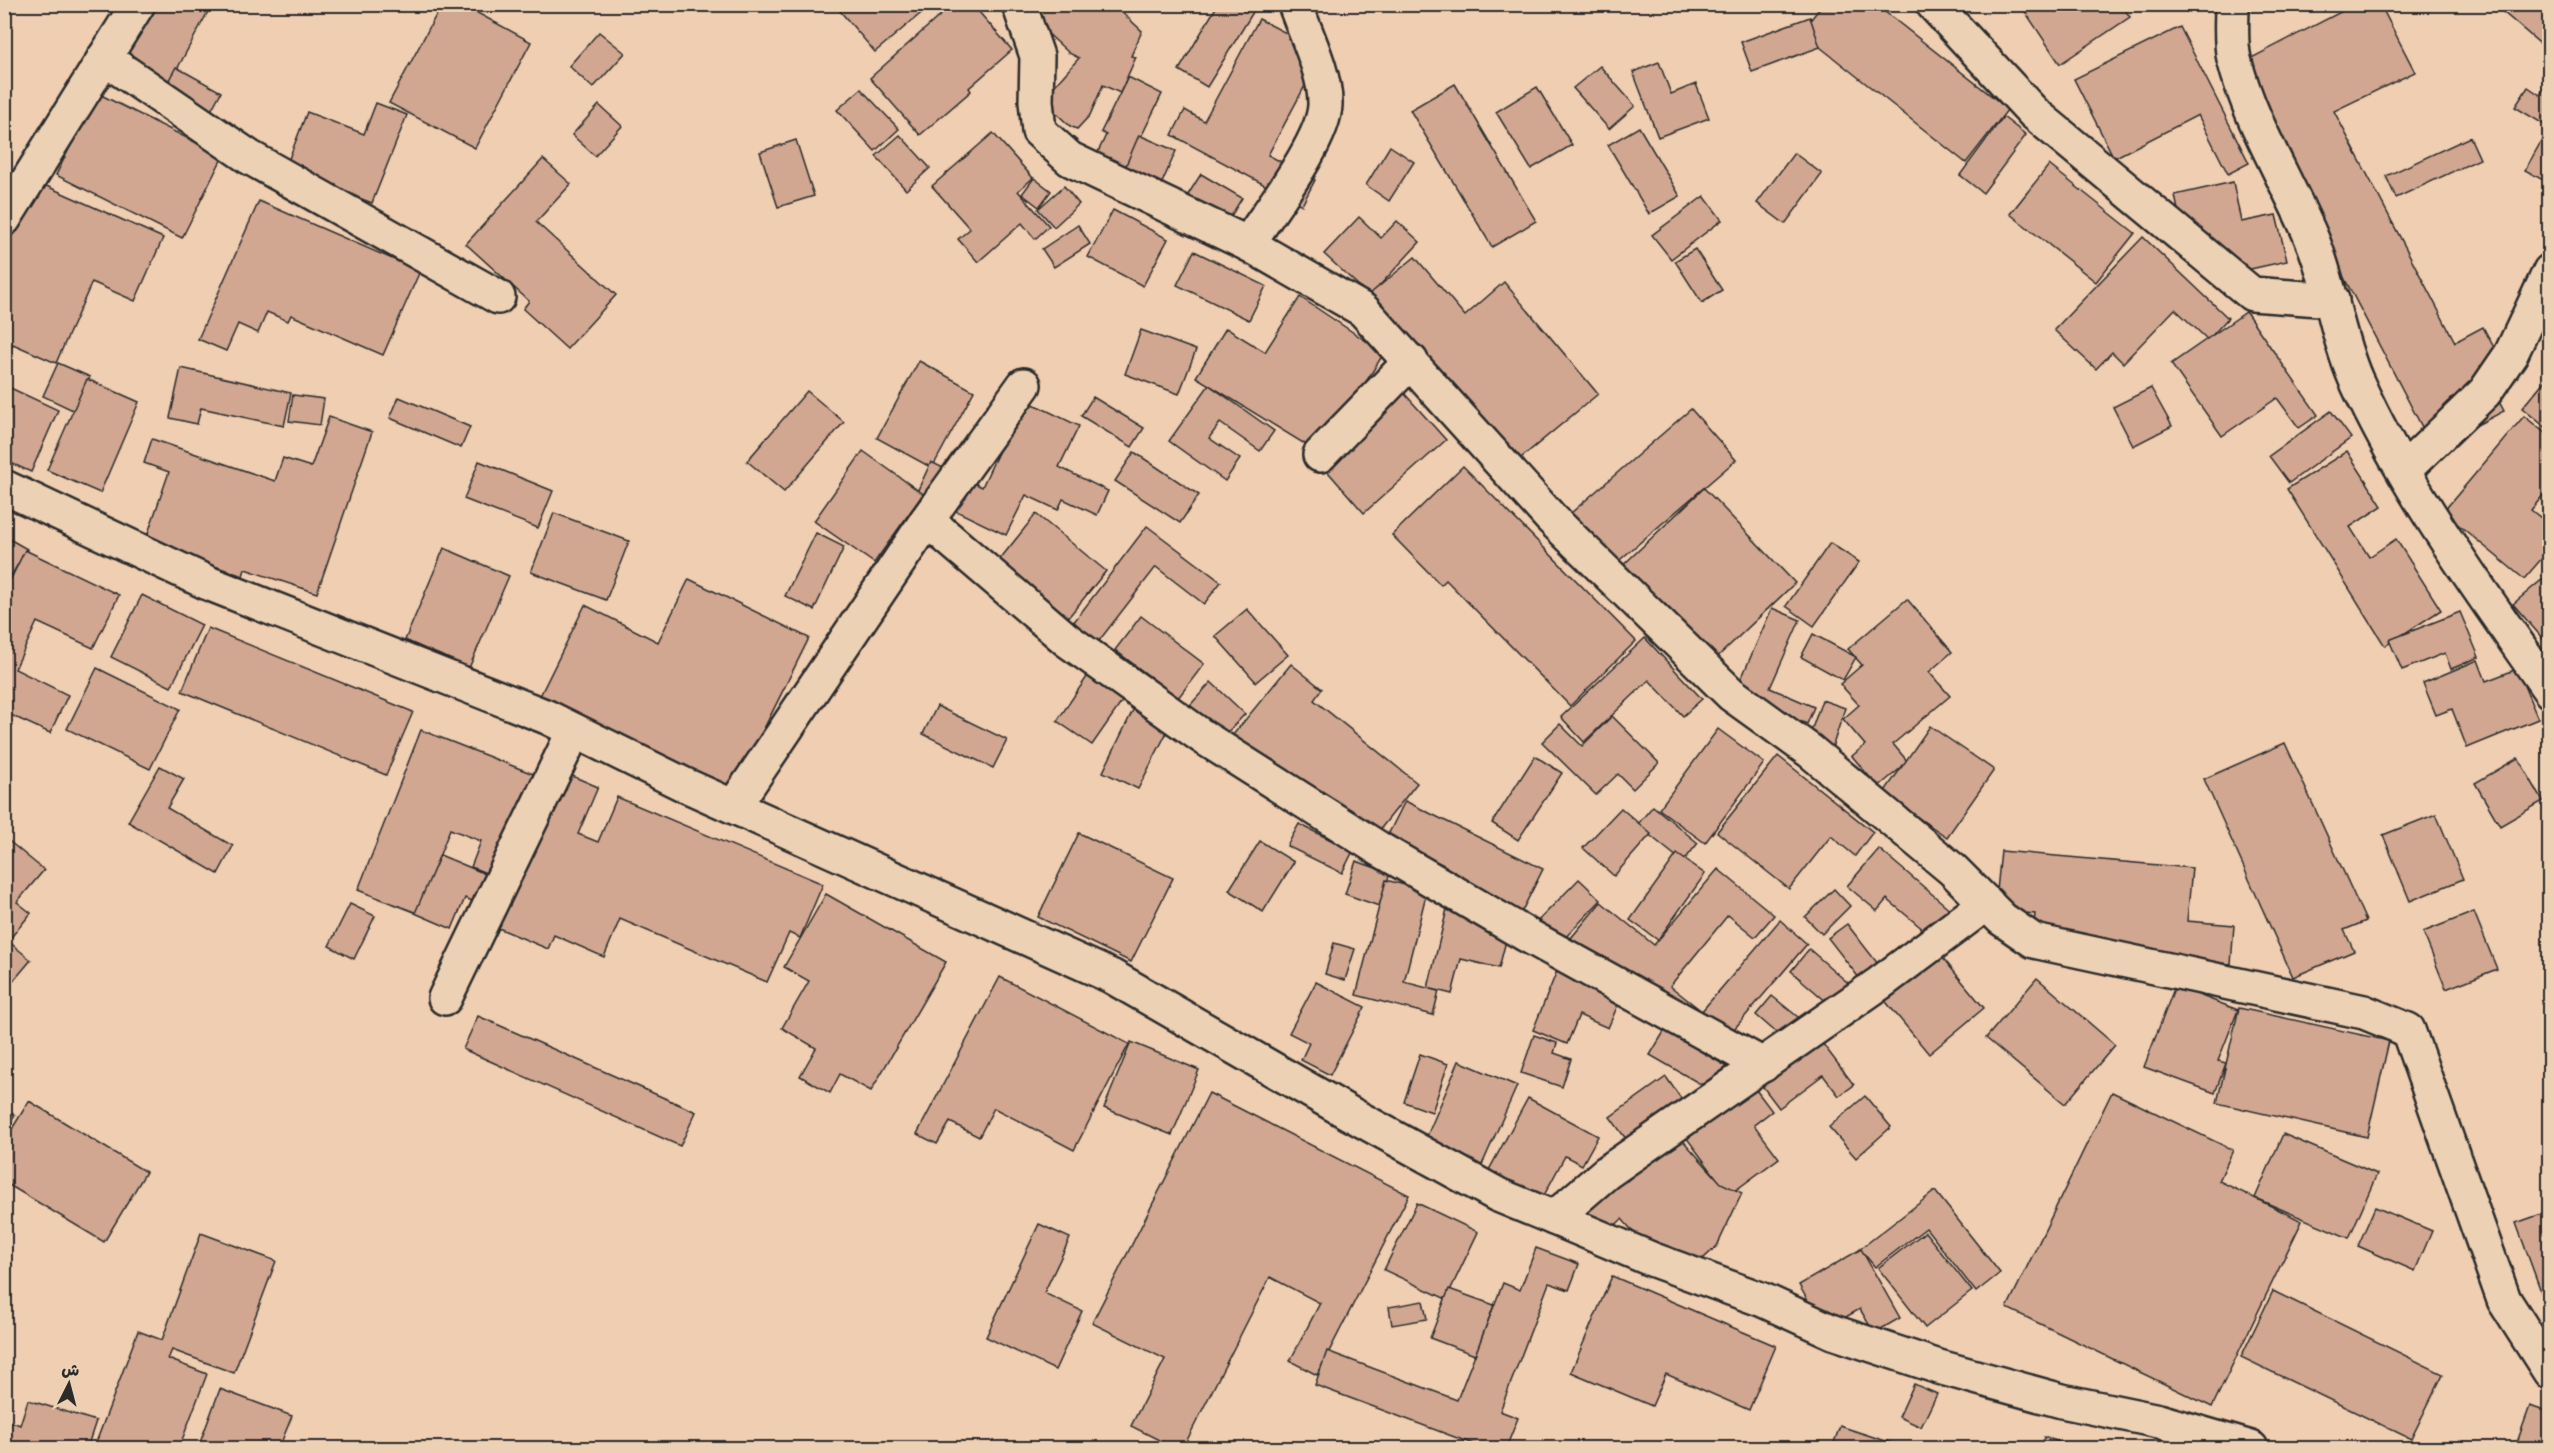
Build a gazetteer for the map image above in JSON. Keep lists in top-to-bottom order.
{
  "north": "top"
}
